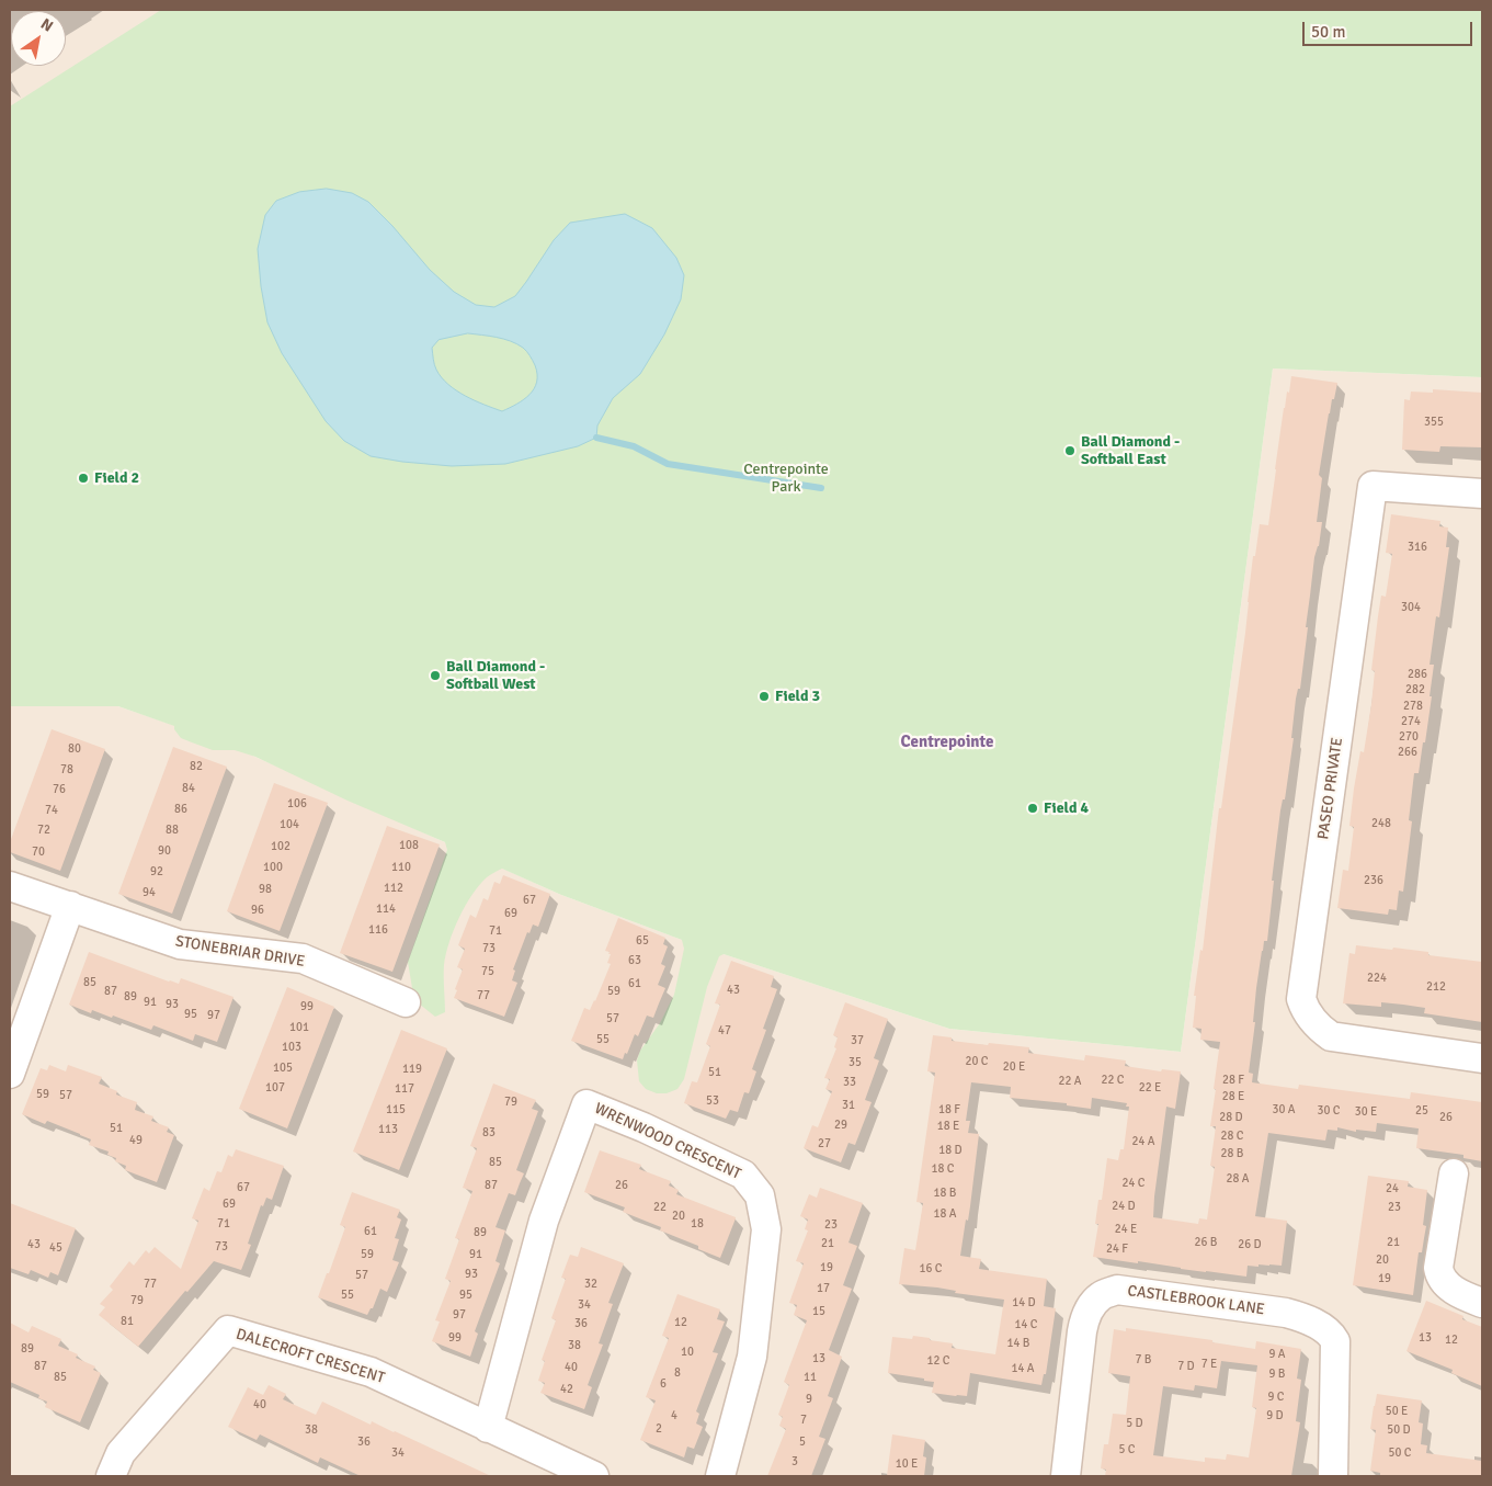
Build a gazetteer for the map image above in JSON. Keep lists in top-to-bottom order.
{
  "streets": {
    "street": [
      "PASEO PRIVATE",
      "STONEBRIAR DRIVE",
      "WRENWOOD CRESCENT",
      "CASTLEBROOK LANE",
      "DALECROFT CRESCENT"
    ]
  },
  "crossings": [
    ["WRENWOOD CRESCENT", "DALECROFT CRESCENT"]
  ],
  "districts": ["Centrepointe"],
  "parks": ["Centrepointe Park"],
  "places": [
    "Ball Diamond - Softball East",
    "Field 2",
    "Ball Diamond - Softball West",
    "Field 3",
    "Field 4"
  ],
  "house_numbers": [
    "355",
    "316",
    "304",
    "286",
    "282",
    "278",
    "274",
    "270",
    "80",
    "266",
    "82",
    "78",
    "84",
    "76",
    "106",
    "86",
    "74",
    "248",
    "104",
    "72",
    "88",
    "108",
    "102",
    "90",
    "70",
    "100",
    "110",
    "92",
    "236",
    "112",
    "98",
    "94",
    "67",
    "114",
    "96",
    "69",
    "116",
    "71",
    "65",
    "73",
    "63",
    "75",
    "224",
    "85",
    "61",
    "212",
    "43",
    "87",
    "59",
    "77",
    "89",
    "91",
    "93",
    "99",
    "95",
    "97",
    "57",
    "101",
    "47",
    "55",
    "37",
    "103",
    "20 C",
    "35",
    "20 E",
    "105",
    "119",
    "51",
    "22 C",
    "28 F",
    "22 A",
    "33",
    "107",
    "22 E",
    "117",
    "59",
    "57",
    "28 E",
    "53",
    "79",
    "31",
    "115",
    "18 F",
    "30 A",
    "30 C",
    "25",
    "30 E",
    "28 D",
    "26",
    "29",
    "18 E",
    "51",
    "113",
    "83",
    "28 C",
    "49",
    "24 A",
    "27",
    "18 D",
    "28 B",
    "85",
    "18 C",
    "28 A",
    "24 C",
    "87",
    "26",
    "67",
    "24",
    "18 B",
    "69",
    "24 D",
    "22",
    "23",
    "18 A",
    "20",
    "71",
    "18",
    "23",
    "24 E",
    "61",
    "89",
    "26 B",
    "21",
    "21",
    "43",
    "26 D",
    "73",
    "45",
    "24 F",
    "59",
    "91",
    "20",
    "19",
    "16 C",
    "93",
    "57",
    "19",
    "77",
    "32",
    "17",
    "55",
    "95",
    "79",
    "14 D",
    "34",
    "15",
    "97",
    "81",
    "12",
    "36",
    "14 C",
    "99",
    "13",
    "12",
    "14 B",
    "38",
    "89",
    "10",
    "9 A",
    "13",
    "7 B",
    "12 C",
    "7 E",
    "87",
    "7 D",
    "40",
    "14 A",
    "8",
    "9 B",
    "85",
    "11",
    "6",
    "42",
    "9 C",
    "9",
    "40",
    "50 E",
    "4",
    "9 D",
    "7",
    "5 D",
    "2",
    "38",
    "50 D",
    "36",
    "5",
    "5 C",
    "34",
    "50 C",
    "3",
    "10 E"
  ],
  "scale_bar": "50 m",
  "north": "top right"
}
